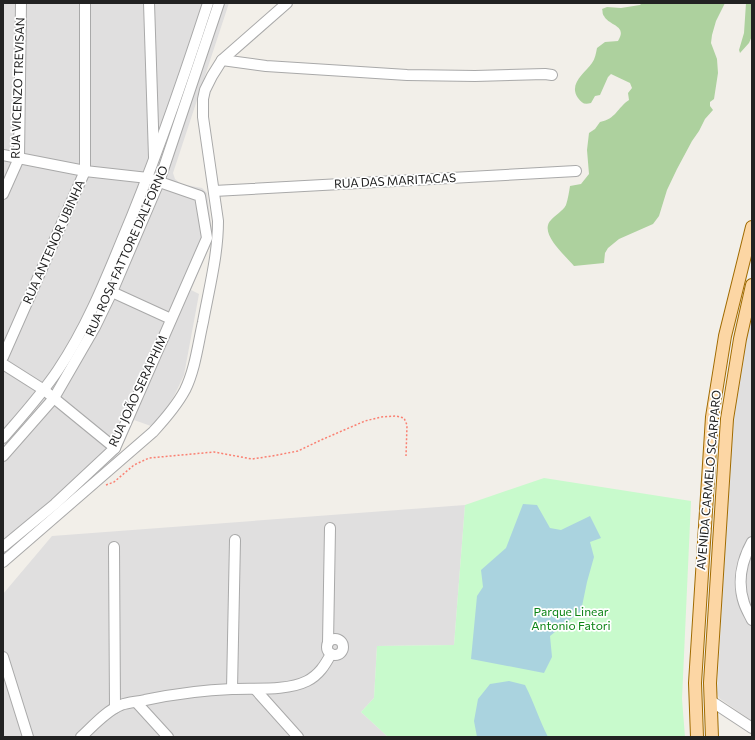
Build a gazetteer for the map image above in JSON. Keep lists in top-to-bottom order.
{
  "streets": {
    "main road": ["AVENIDA CARMELO SCARPARO"],
    "street": [
      "RUA VICENZO TREVISAN",
      "RUA DAS MARITACAS",
      "RUA ANTENOR UBINHA",
      "RUA ROSA FATTORE DALFORNO",
      "RUA JOÃO SERAPHIM"
    ]
  },
  "crossings": [
    ["RUA ROSA FATTORE DALFORNO", "RUA JOÃO SERAPHIM"]
  ],
  "parks": ["Parque Linear Antonio Fatori"]
}
